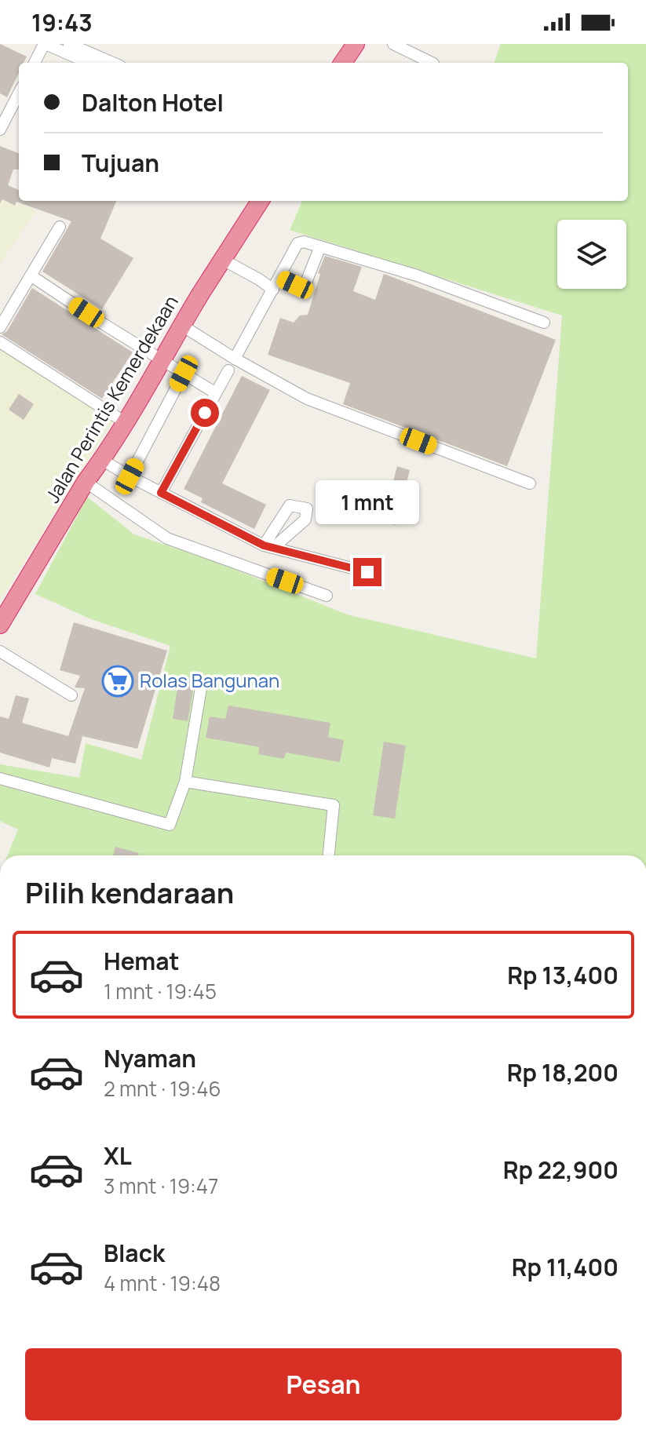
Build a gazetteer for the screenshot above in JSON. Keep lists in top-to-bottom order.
{
  "streets": {
    "highway": ["Jalan Perintis Kemerdekaan"]
  },
  "places": {
    "supermarket": ["Rolas Bangunan"]
  },
  "page": {
    "status": "19:43",
    "banner": ["Dalton Hotel", "Tujuan"],
    "bubble": "1 mnt",
    "heading": "Pilih kendaraan",
    "list": [
      {
        "name": "Hemat",
        "note": "1 mnt · 19:45",
        "value": "Rp 13,400"
      },
      {
        "name": "Nyaman",
        "note": "2 mnt · 19:46",
        "value": "Rp 18,200"
      },
      {
        "name": "XL",
        "note": "3 mnt · 19:47",
        "value": "Rp 22,900"
      },
      {
        "name": "Black",
        "note": "4 mnt · 19:48",
        "value": "Rp 11,400"
      }
    ],
    "buttons": "Pesan"
  }
}
